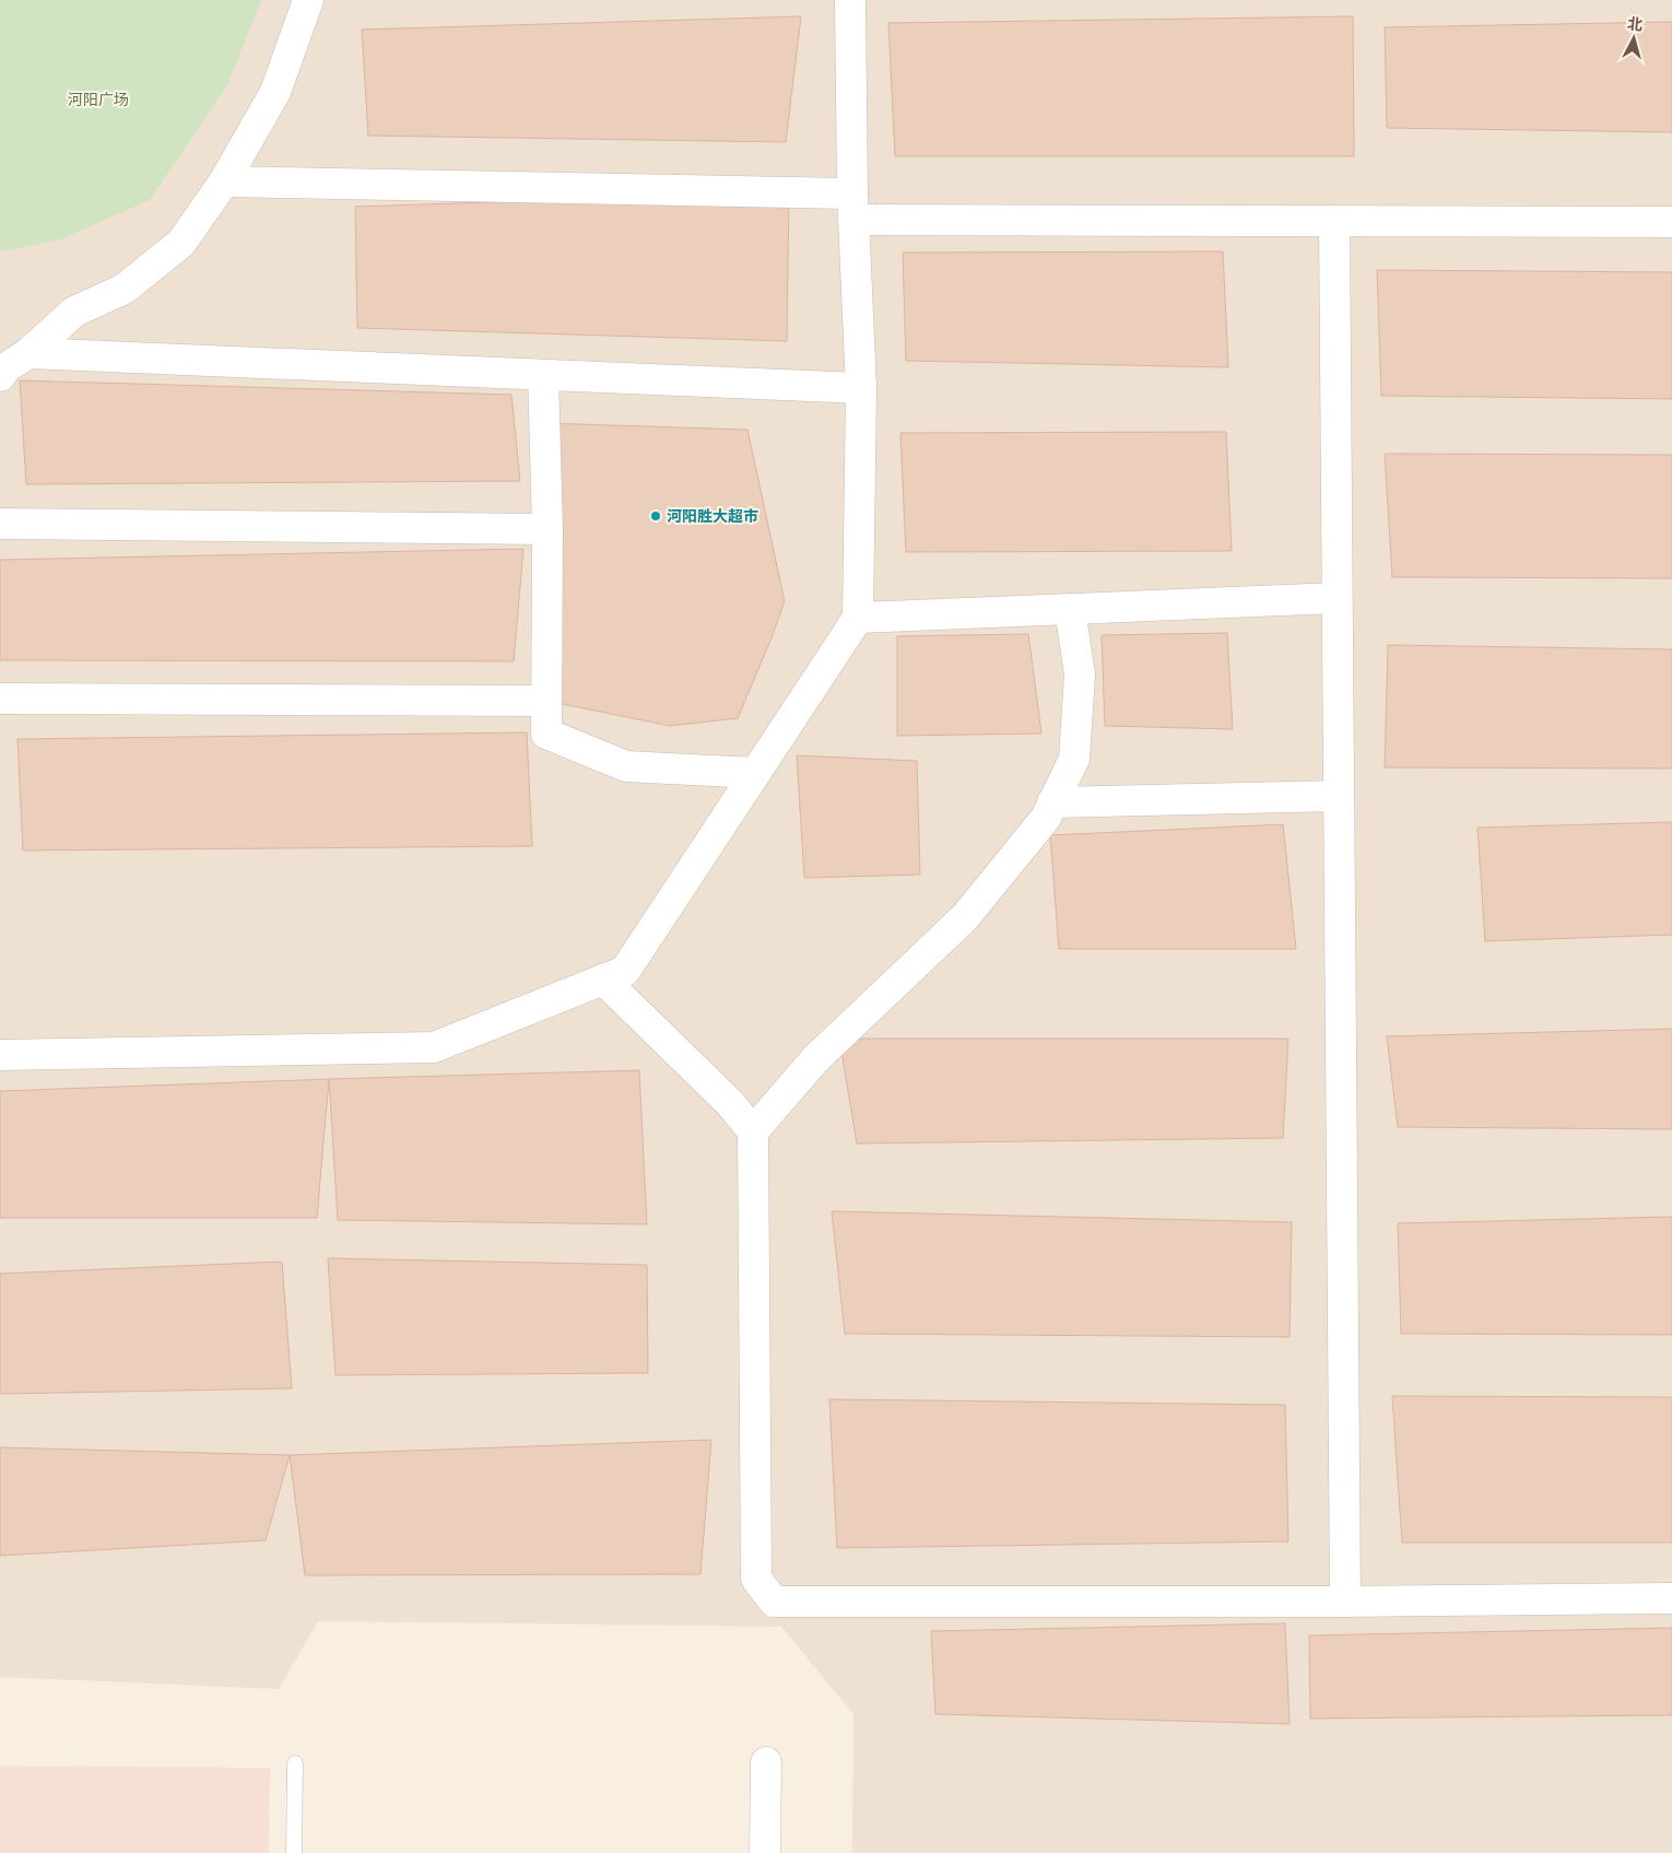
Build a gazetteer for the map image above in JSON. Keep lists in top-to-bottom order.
{
  "parks": ["河阳广场"],
  "places": ["河阳胜大超市"],
  "north": "top"
}
